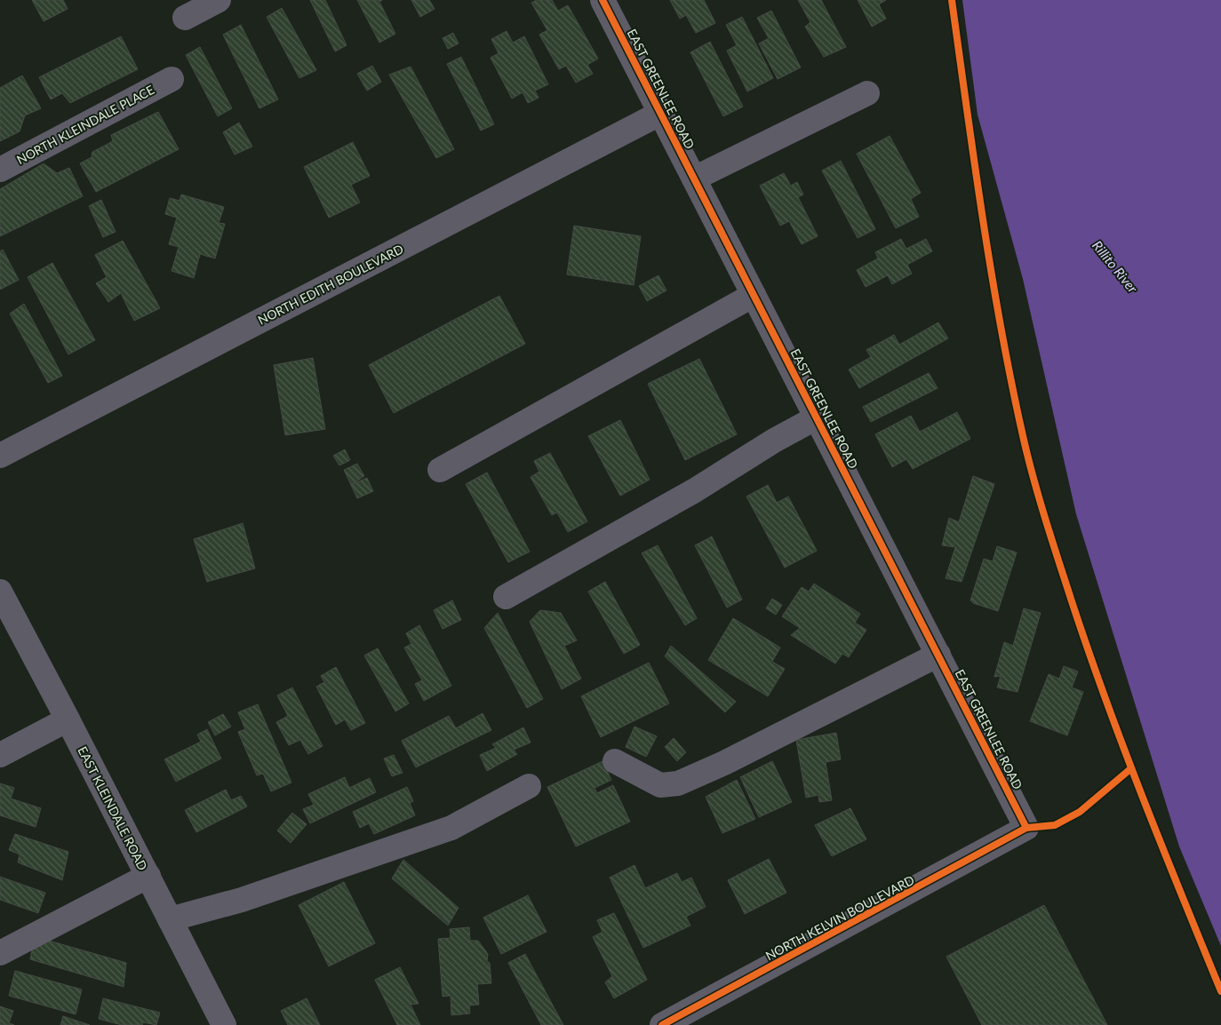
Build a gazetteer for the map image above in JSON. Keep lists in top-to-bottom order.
{
  "streets": {
    "street": [
      "EAST GREENLEE ROAD",
      "NORTH KLEINDALE PLACE",
      "NORTH EDITH BOULEVARD",
      "EAST KLEINDALE ROAD",
      "NORTH KELVIN BOULEVARD"
    ]
  },
  "crossings": [
    ["EAST GREENLEE ROAD", "NORTH EDITH BOULEVARD"],
    ["EAST GREENLEE ROAD", "NORTH KELVIN BOULEVARD"]
  ],
  "water": ["Rillito River"]
}
